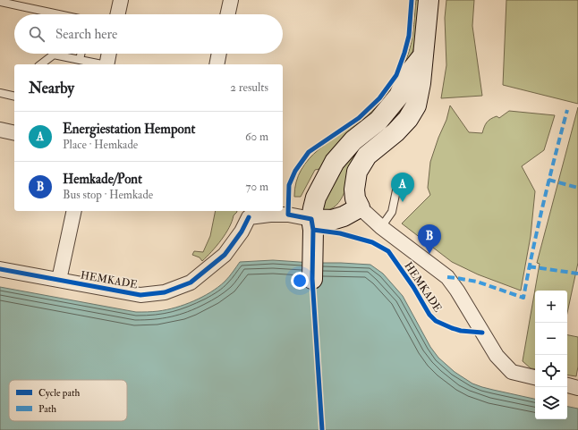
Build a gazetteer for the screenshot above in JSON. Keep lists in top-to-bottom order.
{
  "streets": {
    "main road": ["HEMKADE"]
  },
  "legend": ["Cycle path", "Path"],
  "page": {
    "search": "Search here",
    "heading": ["Nearby", "2 results"],
    "list": [
      {
        "mark": "A",
        "name": "Energiestation Hempont",
        "note": "Place · Hemkade",
        "value": "60 m"
      },
      {
        "mark": "B",
        "name": "Hemkade/Pont",
        "note": "Bus stop · Hemkade",
        "value": "70 m"
      }
    ],
    "pins": ["A", "B"],
    "map_buttons": ["+", "−"]
  }
}
